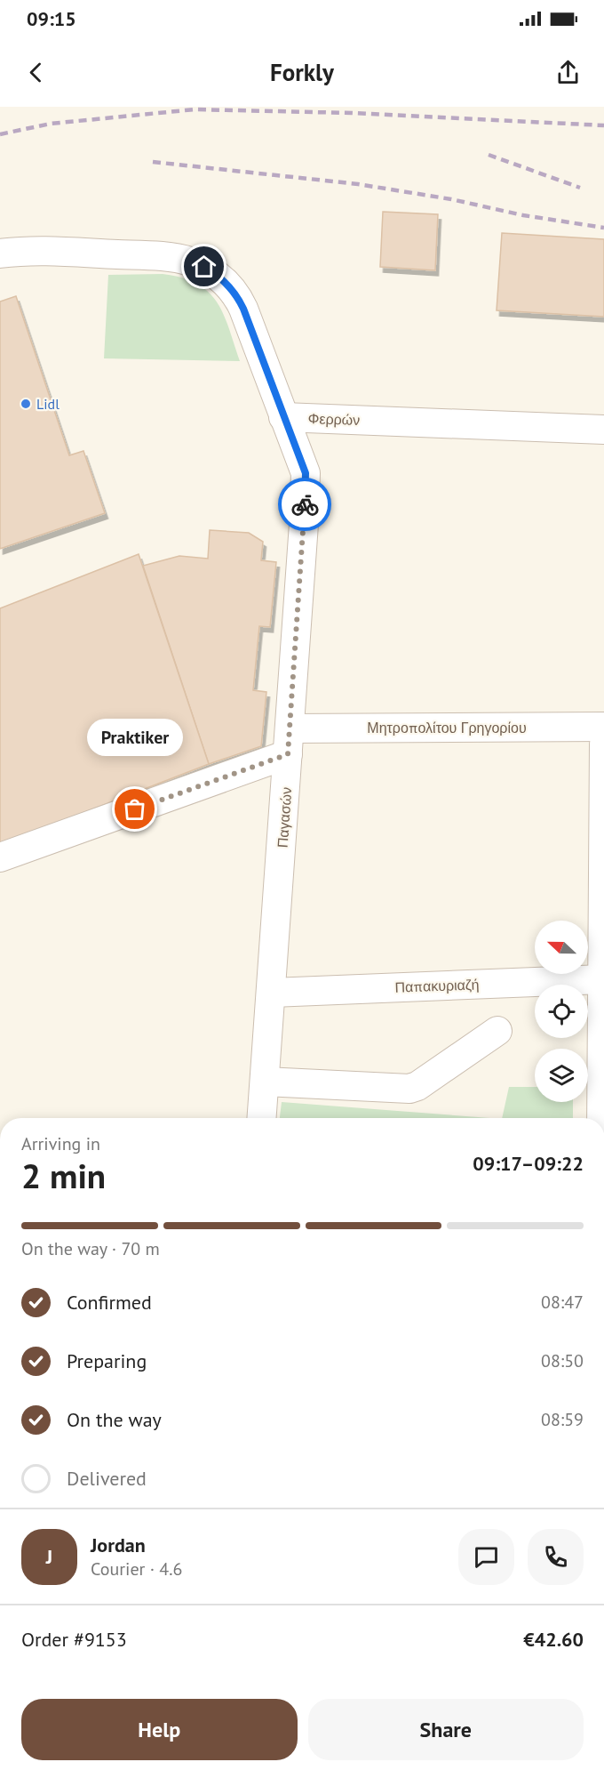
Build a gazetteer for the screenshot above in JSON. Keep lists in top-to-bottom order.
{
  "streets": {
    "street": [
      "Φερρών",
      "Μητροπολίτου Γρηγορίου",
      "Παγασών",
      "Παπακυριαζή"
    ]
  },
  "crossings": [
    ["Φερρών", "Παγασών"],
    ["Μητροπολίτου Γρηγορίου", "Παγασών"],
    ["Παγασών", "Παπακυριαζή"]
  ],
  "places": ["Lidl", "Praktiker"],
  "north": "left",
  "page": {
    "status": "09:15",
    "header": "Forkly",
    "bubble": "Praktiker",
    "heading": ["2 min", "Arriving in", "09:17–09:22"],
    "panel": [
      "Jordan",
      "Courier · 4.6",
      "Order #9153",
      "€42.60"
    ],
    "bar": "On the way · 70 m",
    "list": [
      ["Confirmed", "08:47"],
      ["Preparing", "08:50"],
      ["On the way", "08:59"],
      "Delivered"
    ],
    "round": "J",
    "buttons": ["Help", "Share"]
  }
}
